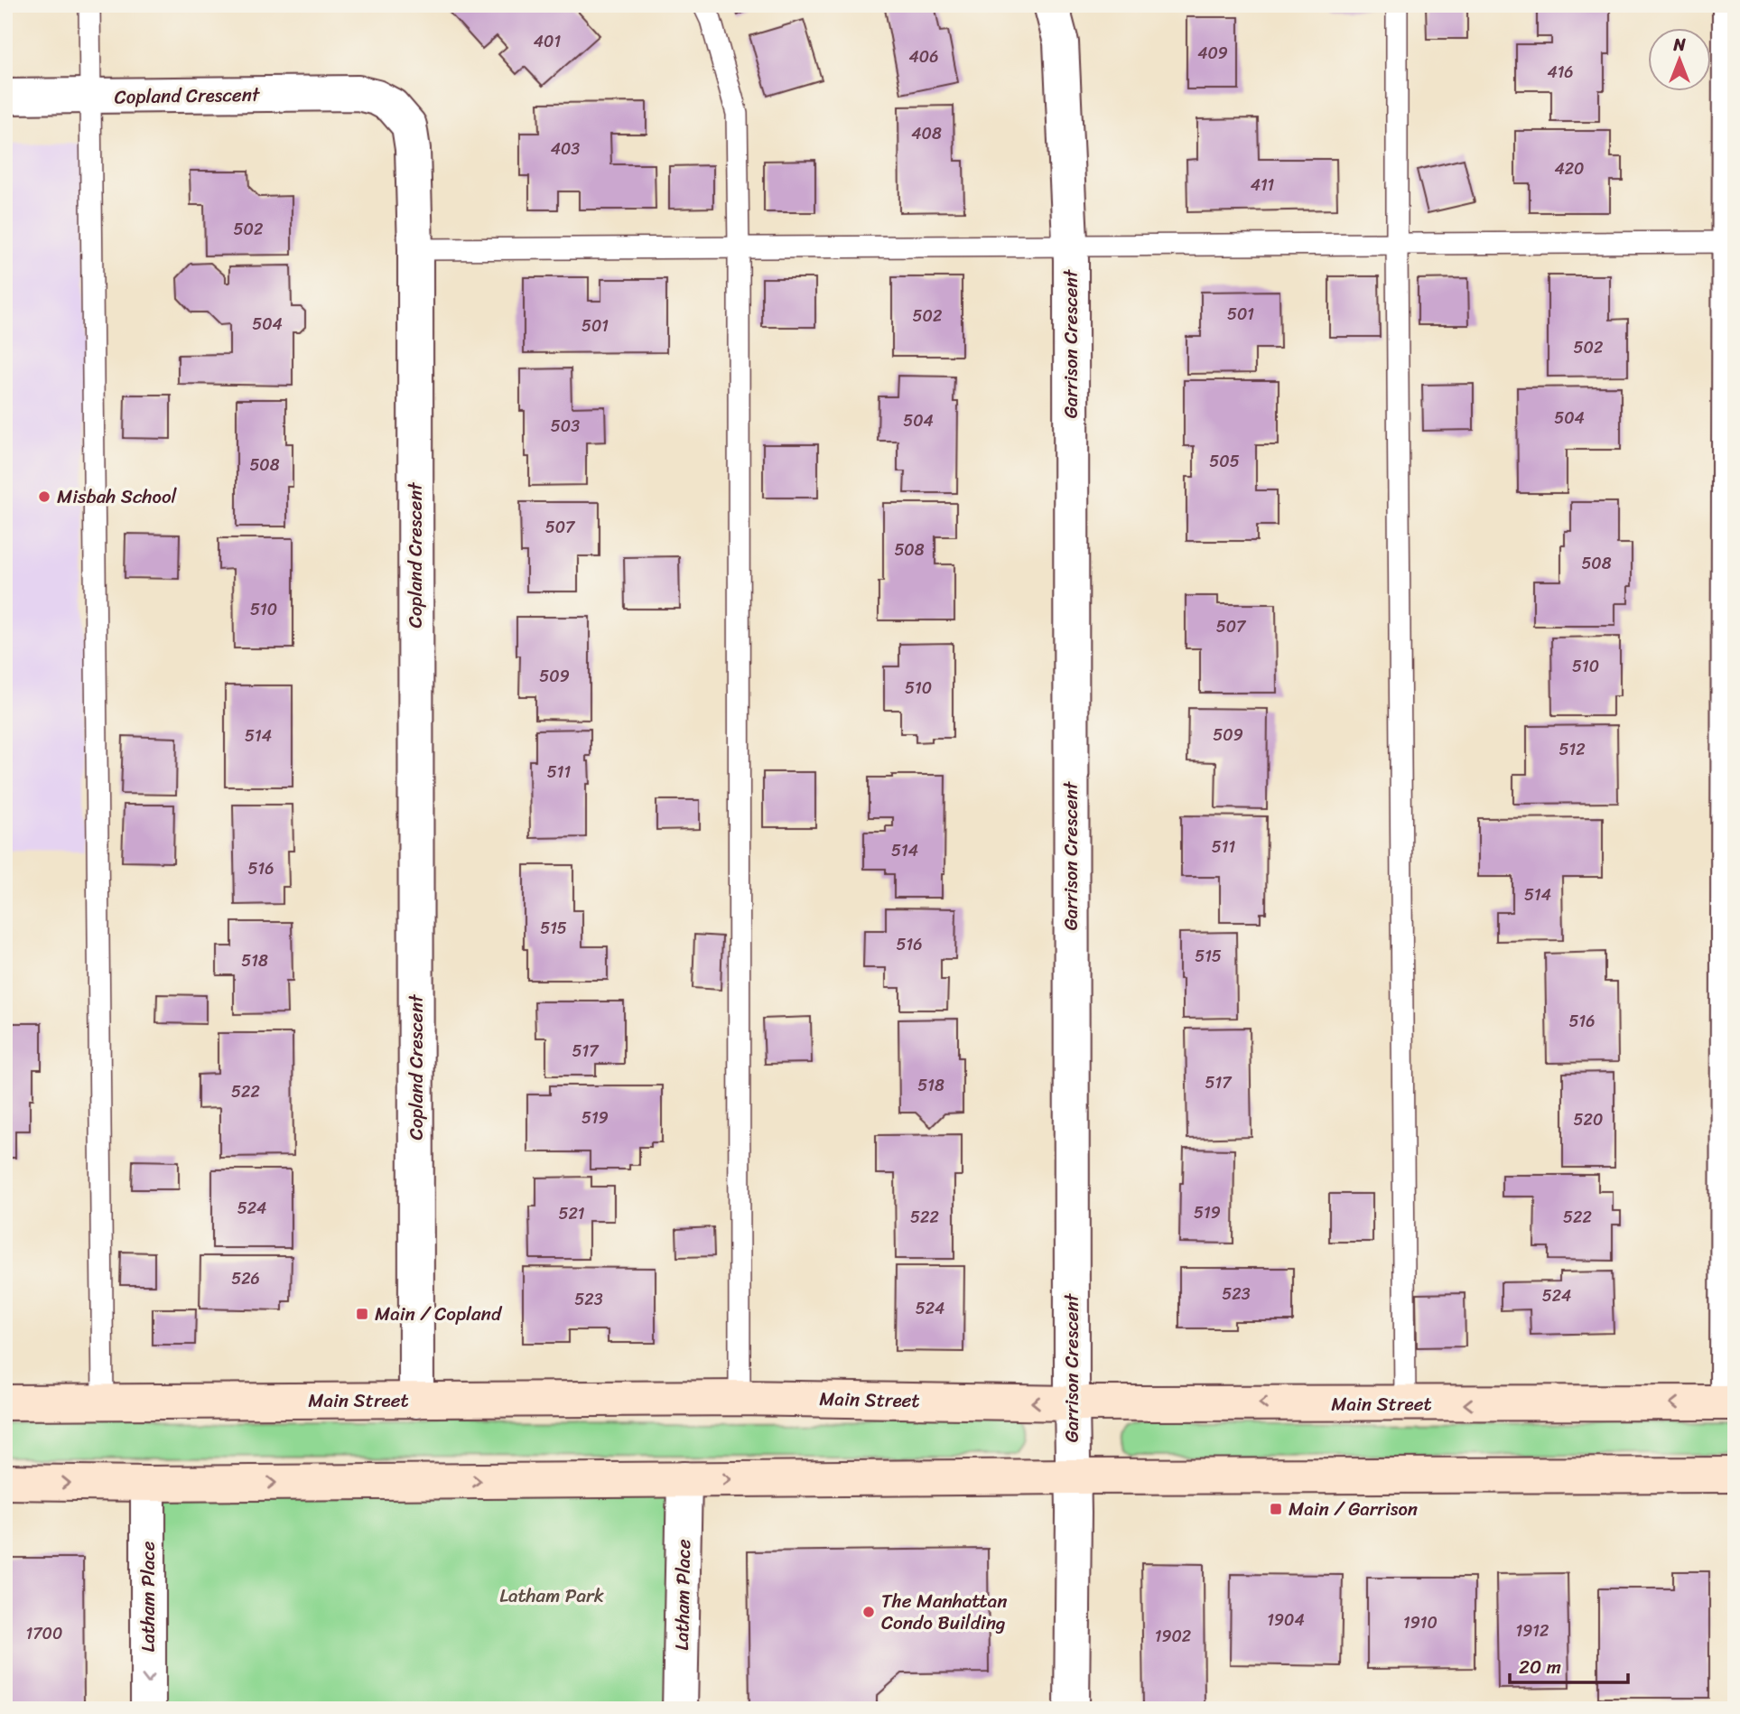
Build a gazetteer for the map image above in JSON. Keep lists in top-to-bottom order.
{
  "streets": {
    "street": [
      "Copland Crescent",
      "Garrison Crescent",
      "Main Street",
      "Latham Place"
    ]
  },
  "crossings": [
    ["Copland Crescent", "Main Street"],
    ["Garrison Crescent", "Main Street"]
  ],
  "one_way": ["Latham Place"],
  "parks": ["Latham Park"],
  "places": {
    "other": ["Misbah School", "The Manhattan Condo Building"],
    "transit": ["Main / Copland", "Main / Garrison"]
  },
  "house_numbers": [
    "401",
    "409",
    "406",
    "416",
    "408",
    "403",
    "420",
    "411",
    "502",
    "501",
    "502",
    "504",
    "501",
    "502",
    "504",
    "504",
    "503",
    "505",
    "508",
    "507",
    "508",
    "508",
    "510",
    "507",
    "510",
    "509",
    "510",
    "509",
    "514",
    "512",
    "511",
    "511",
    "514",
    "516",
    "514",
    "515",
    "516",
    "515",
    "518",
    "516",
    "517",
    "517",
    "518",
    "522",
    "519",
    "520",
    "524",
    "519",
    "521",
    "522",
    "522",
    "526",
    "523",
    "524",
    "523",
    "524",
    "1904",
    "1910",
    "1912",
    "1700",
    "1902"
  ],
  "scale_bar": "20 m",
  "north": "top"
}
